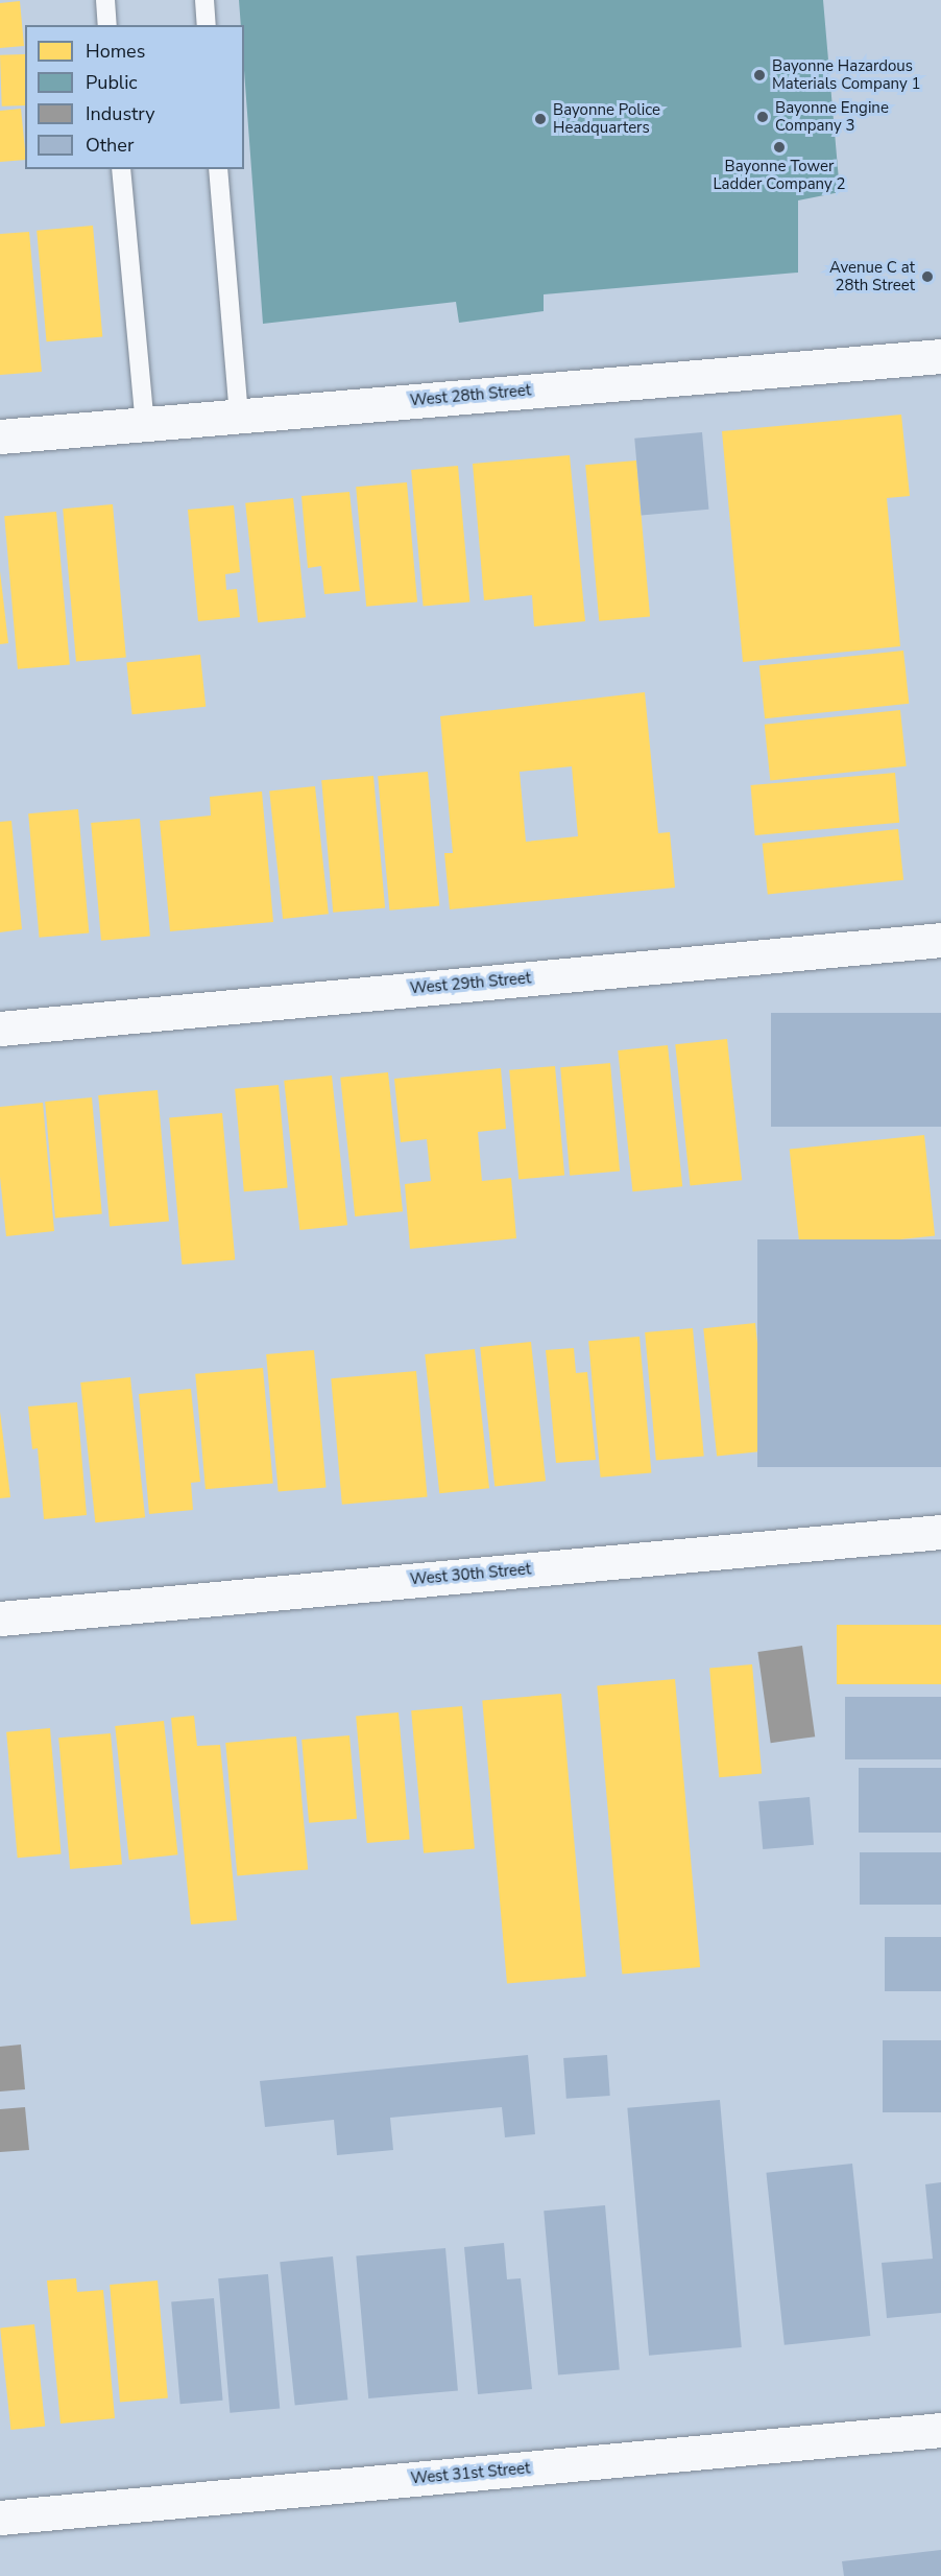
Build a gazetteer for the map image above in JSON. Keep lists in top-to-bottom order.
{
  "streets": {
    "street": [
      "West 28th Street",
      "West 29th Street",
      "West 30th Street",
      "West 31st Street"
    ]
  },
  "places": [
    "Bayonne Hazardous Materials Company 1",
    "Bayonne Engine Company 3",
    "Bayonne Police Headquarters",
    "Bayonne Tower Ladder Company 2",
    "Avenue C at 28th Street"
  ],
  "legend": [
    "Homes",
    "Public",
    "Industry",
    "Other"
  ]
}
